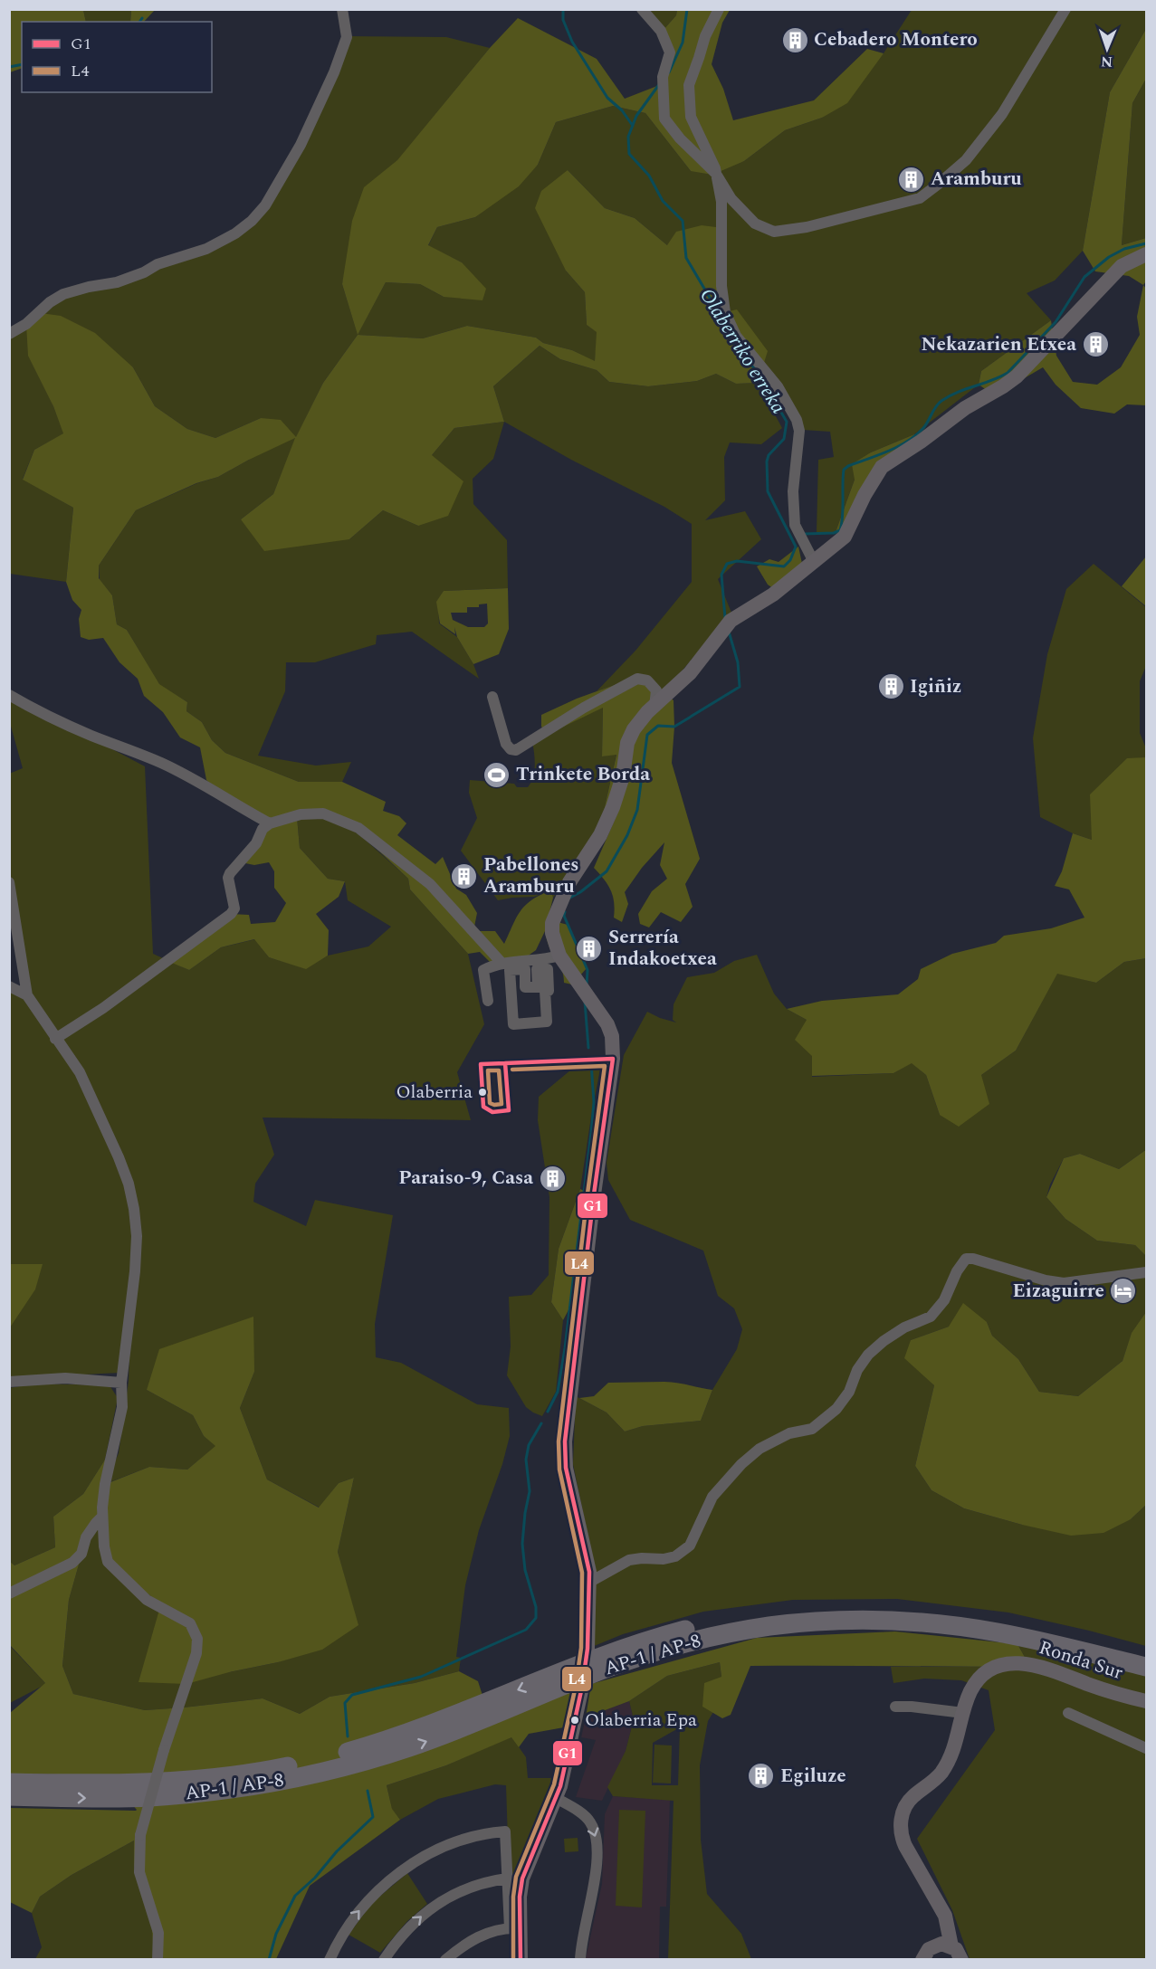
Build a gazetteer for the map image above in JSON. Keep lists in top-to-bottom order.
{
  "streets": {
    "highway": ["AP-1 / AP-8"],
    "street": ["Ronda Sur"]
  },
  "water": ["Olaberriko erreka"],
  "places": {
    "building": [
      "Cebadero Montero",
      "Aramburu",
      "Nekazarien Etxea",
      "Igiñiz",
      "Pabellones Aramburu",
      "Serrería Indakoetxea",
      "Paraiso-9, Casa",
      "Egiluze"
    ],
    "sports": ["Trinkete Borda"],
    "other": ["Olaberria", "Olaberria Epa"],
    "hotel": ["Eizaguirre"]
  },
  "lines": ["transit line G1", "transit line L4"],
  "legend": ["G1", "L4"],
  "north": "bottom"
}
